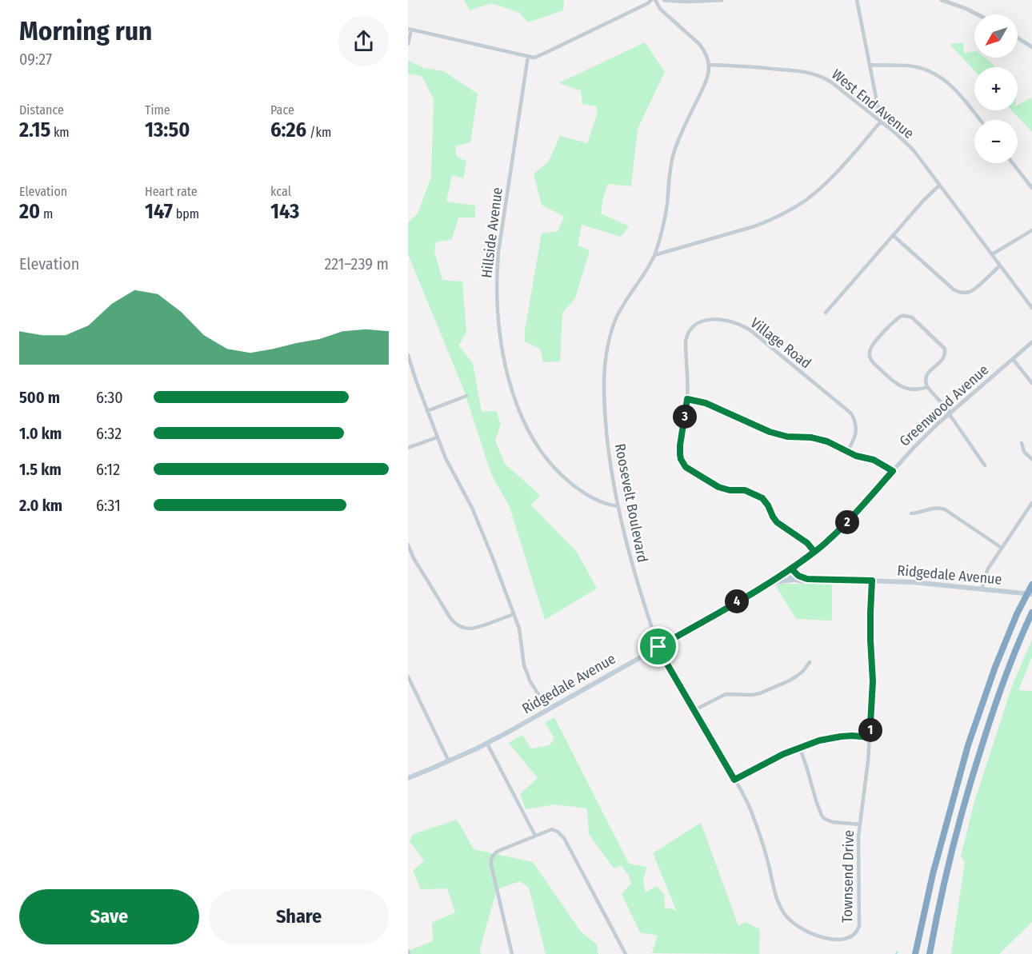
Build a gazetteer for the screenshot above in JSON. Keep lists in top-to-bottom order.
{
  "streets": {
    "main road": ["Ridgedale Avenue"],
    "street": [
      "West End Avenue",
      "Hillside Avenue",
      "Village Road",
      "Greenwood Avenue",
      "Roosevelt Boulevard",
      "Townsend Drive"
    ]
  },
  "crossings": [
    ["West End Avenue", "Roosevelt Boulevard"],
    ["Hillside Avenue", "Roosevelt Boulevard"],
    ["Village Road", "Greenwood Avenue"],
    ["Greenwood Avenue", "Ridgedale Avenue"],
    ["Roosevelt Boulevard", "Ridgedale Avenue"],
    ["Ridgedale Avenue", "Townsend Drive"]
  ],
  "north": "bottom left",
  "page": {
    "heading": ["Morning run", "09:27"],
    "map_buttons": ["+", "−"],
    "stats": [
      ["Distance", "2.15 km"],
      ["Time", "13:50"],
      ["Pace", "6:26 /km"],
      ["Elevation", "20 m"],
      ["Heart rate", "147 bpm"],
      ["kcal", "143"]
    ],
    "chart": ["Elevation", "221–239 m"],
    "list": [
      {
        "name": "500 m",
        "note": "6:30"
      },
      {
        "name": "1.0 km",
        "note": "6:32"
      },
      {
        "name": "1.5 km",
        "note": "6:12"
      },
      {
        "name": "2.0 km",
        "note": "6:31"
      }
    ],
    "pins": [
      "3",
      "2",
      "4",
      "1"
    ],
    "buttons": ["Save", "Share"]
  }
}
